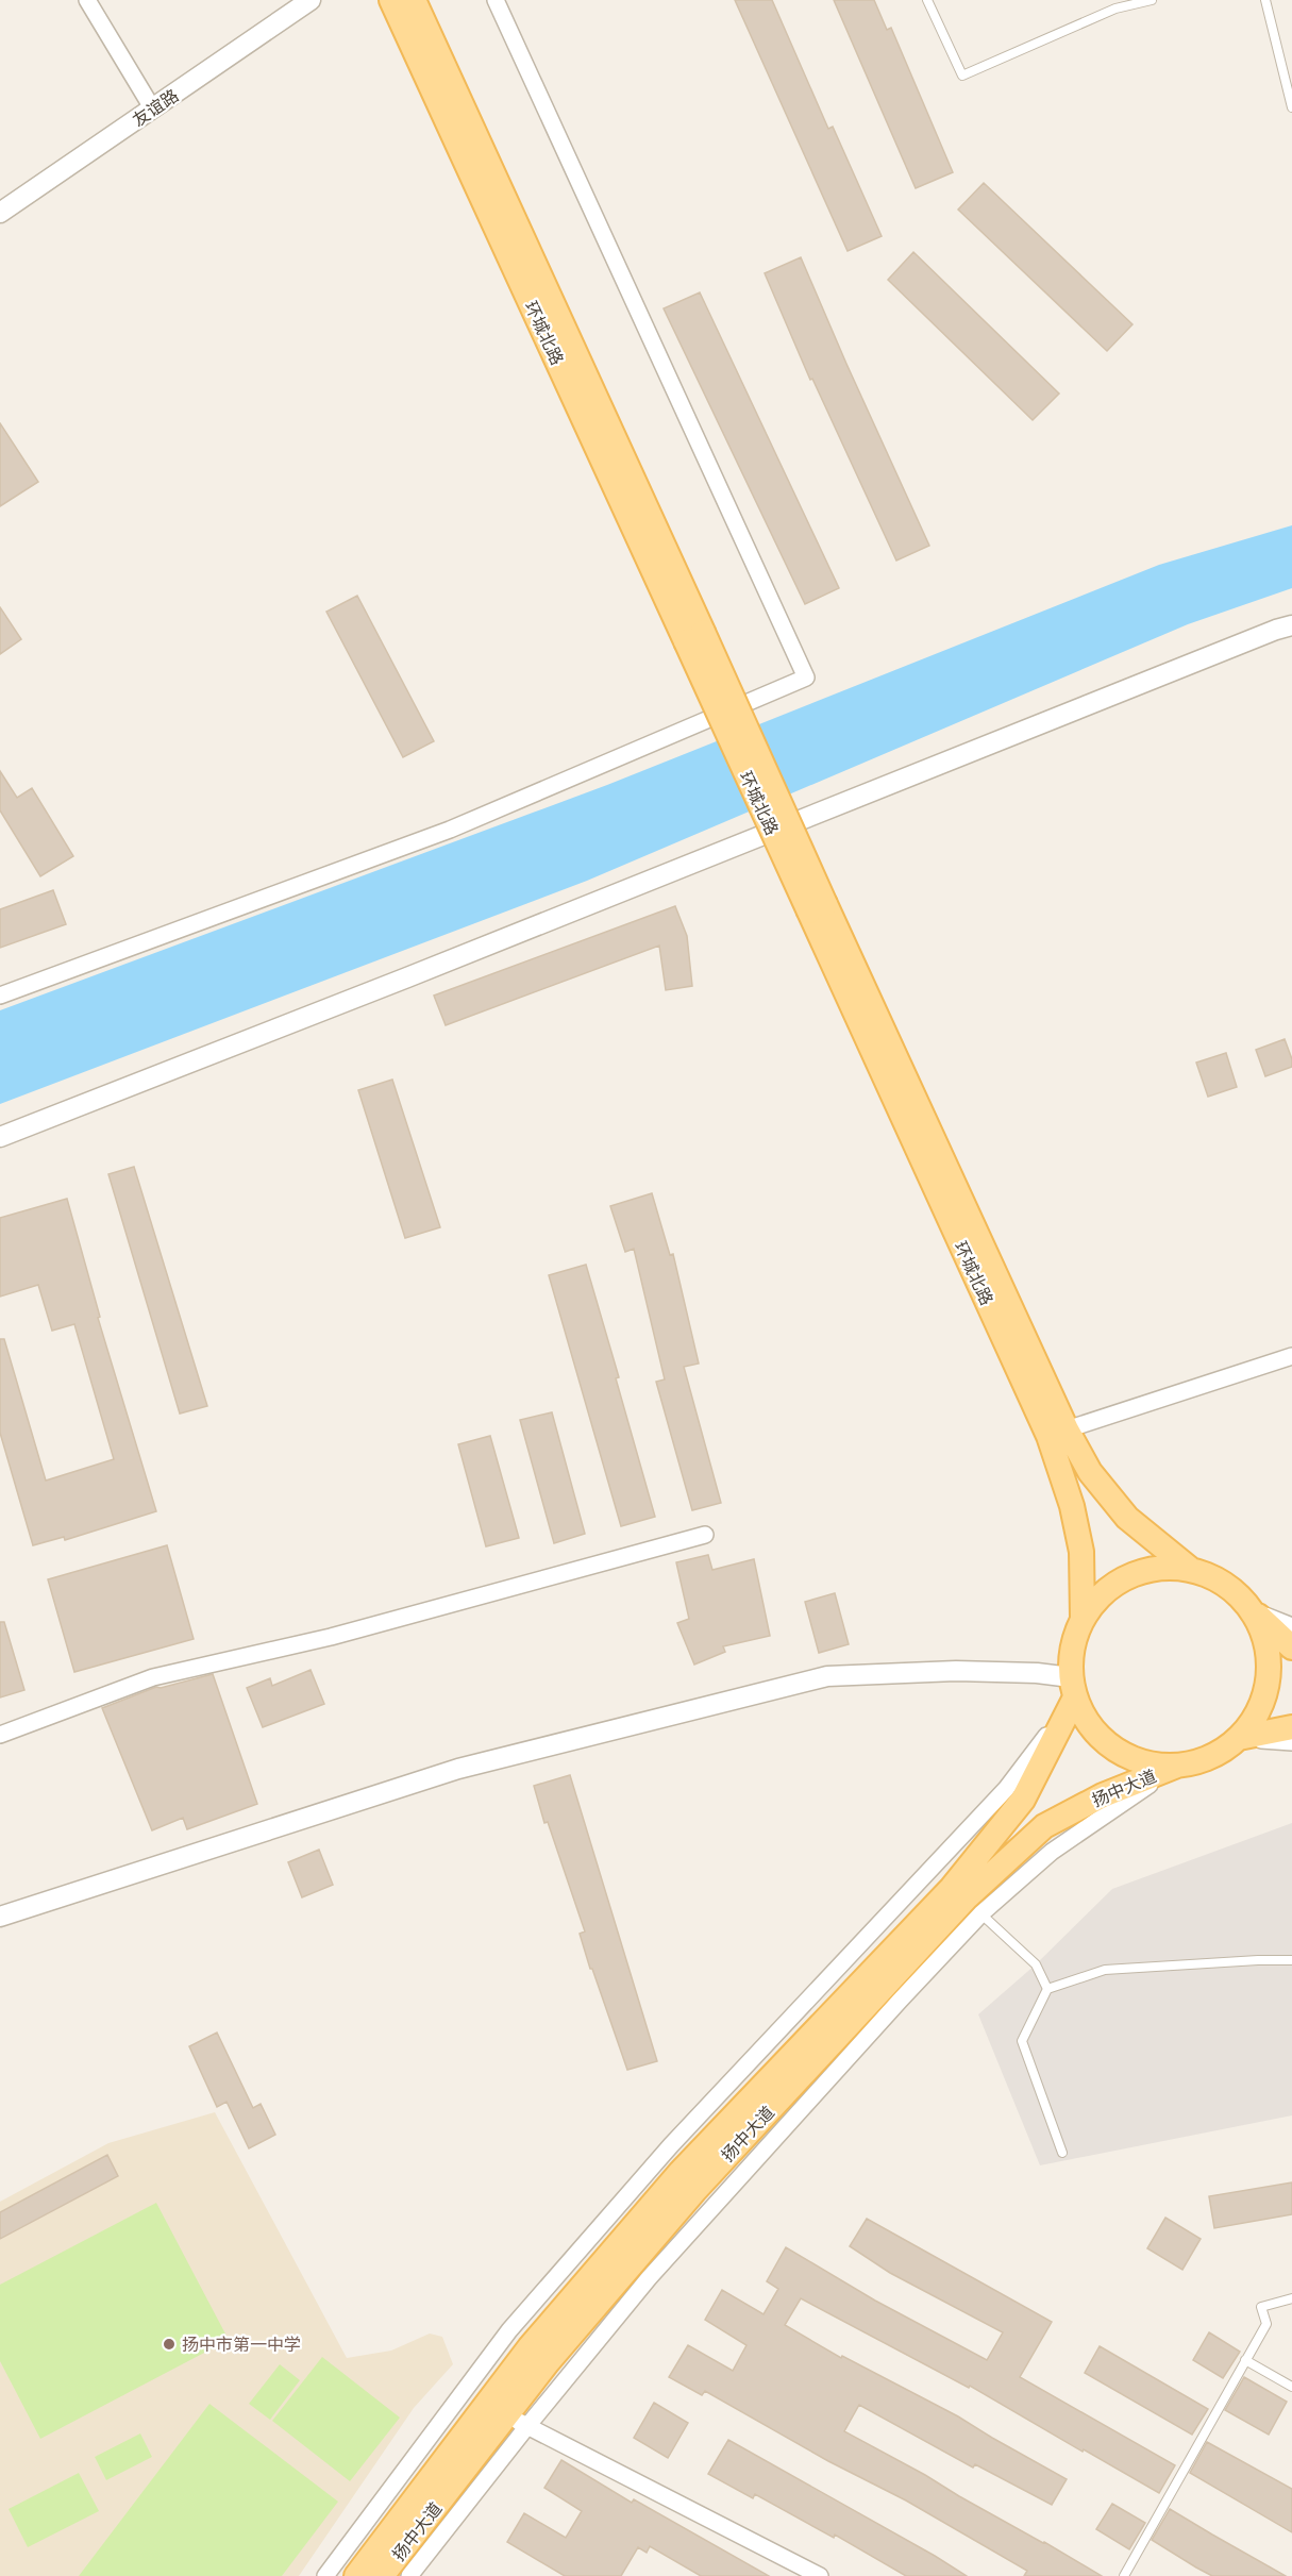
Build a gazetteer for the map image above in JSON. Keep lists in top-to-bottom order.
{
  "streets": {
    "main road": ["环城北路", "扬中大道"],
    "street": ["友谊路"]
  },
  "crossings": [
    ["环城北路", "扬中大道"]
  ],
  "places": ["扬中市第一中学"]
}
